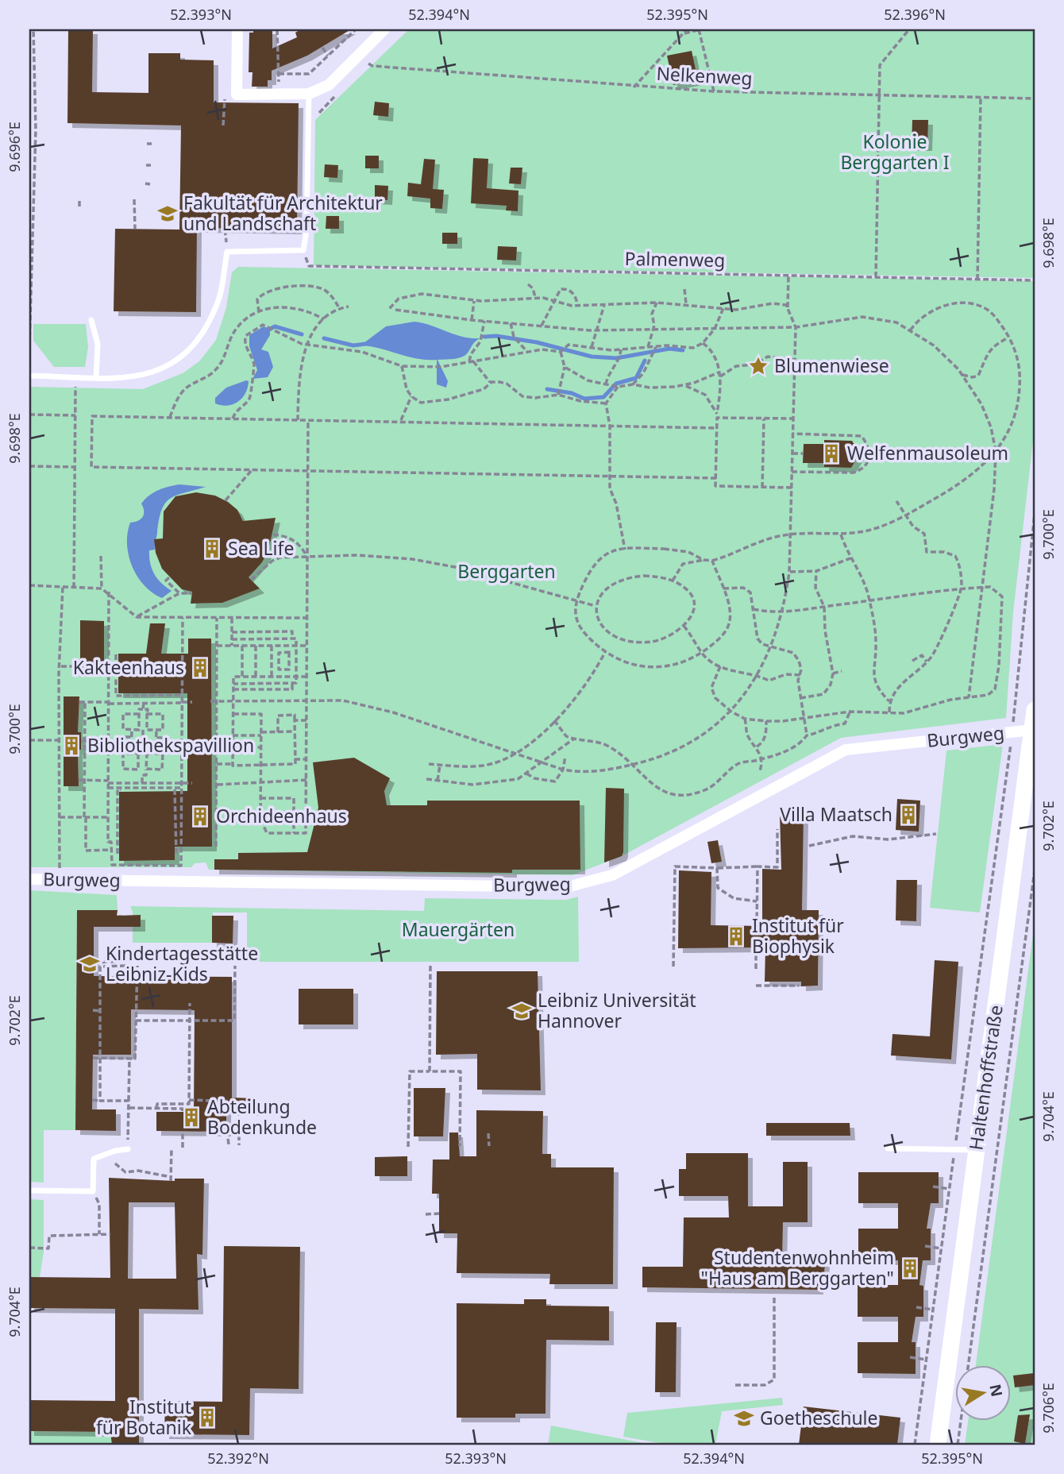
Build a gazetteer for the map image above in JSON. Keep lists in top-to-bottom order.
{
  "streets": {
    "street": ["Burgweg", "Haltenhoffstraße"],
    "path": ["Nelkenweg", "Palmenweg"]
  },
  "crossings": [
    ["Burgweg", "Haltenhoffstraße"]
  ],
  "parks": ["Kolonie Berggarten I", "Berggarten", "Mauergärten"],
  "places": {
    "school or university": [
      "Fakultät für Architektur und Landschaft",
      "Kindertagesstätte Leibniz-Kids",
      "Leibniz Universität Hannover",
      "Goetheschule"
    ],
    "place": ["Blumenwiese"],
    "building": [
      "Welfenmausoleum",
      "Sea Life",
      "Kakteenhaus",
      "Bibliothekspavillion",
      "Villa Maatsch",
      "Orchideenhaus",
      "Institut für Biophysik",
      "Abteilung Bodenkunde",
      "Studentenwohnheim \"Haus am Berggarten\"",
      "Institut für Botanik"
    ]
  },
  "north": "right",
  "coordinates": [
    "52.393°N",
    "52.394°N",
    "52.395°N",
    "52.396°N",
    "9.696°E",
    "9.698°E",
    "9.700°E",
    "9.702°E",
    "9.704°E",
    "9.706°E",
    "52.392°N"
  ]
}
